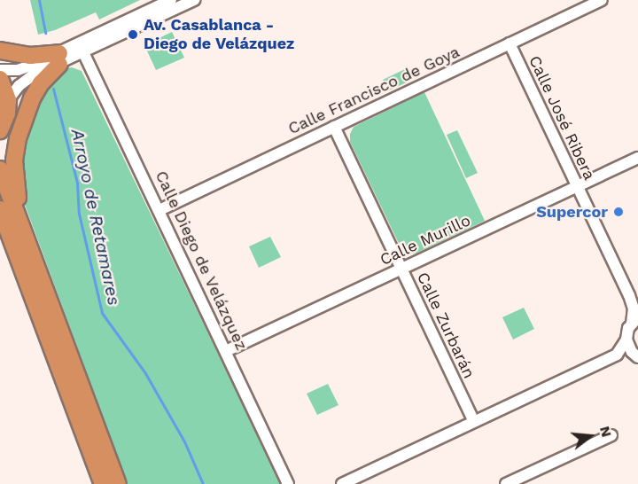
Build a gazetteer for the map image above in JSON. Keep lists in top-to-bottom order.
{
  "streets": {
    "street": [
      "Calle Francisco de Goya",
      "Calle José Ribera",
      "Calle Murillo",
      "Calle Diego de Velázquez",
      "Calle Zurbarán"
    ]
  },
  "crossings": [
    ["Calle Francisco de Goya", "Calle José Ribera"],
    ["Calle Francisco de Goya", "Calle Diego de Velázquez"],
    ["Calle Francisco de Goya", "Calle Zurbarán"],
    ["Calle José Ribera", "Calle Murillo"],
    ["Calle Murillo", "Calle Diego de Velázquez"],
    ["Calle Murillo", "Calle Zurbarán"]
  ],
  "water": ["Arroyo de Retamares"],
  "places": ["Av. Casablanca - Diego de Velázquez", "Supercor"],
  "north": "right"
}
